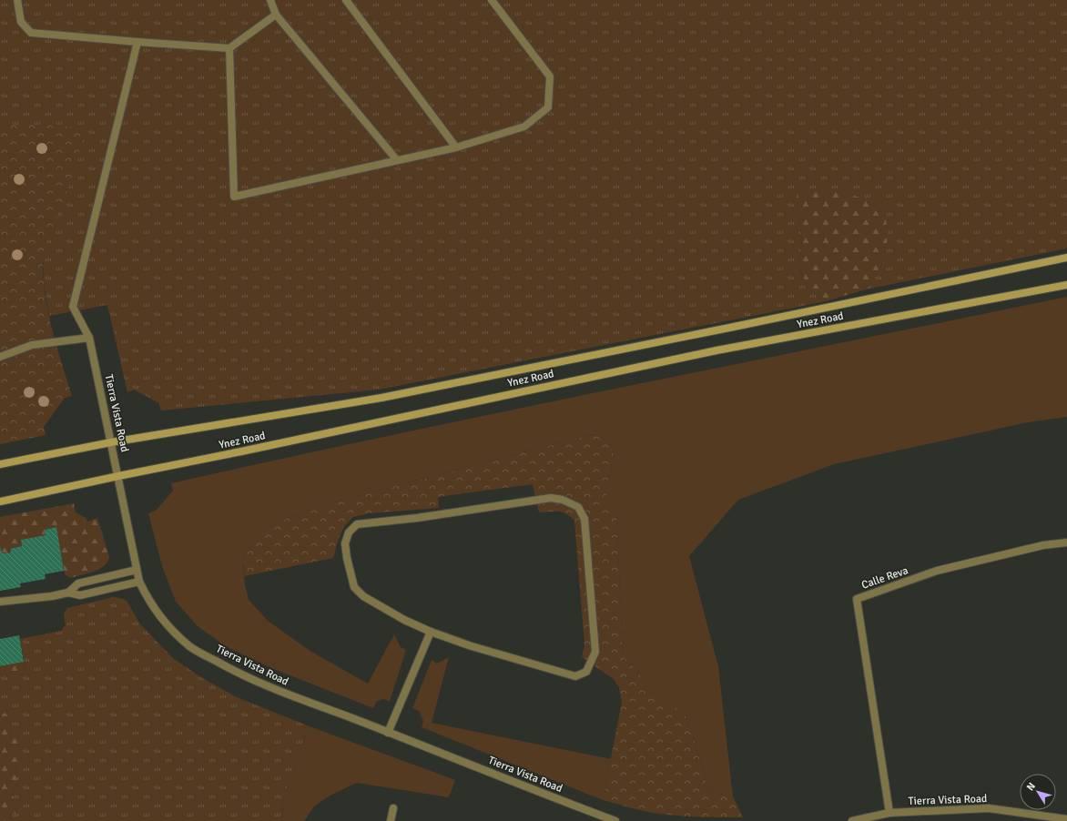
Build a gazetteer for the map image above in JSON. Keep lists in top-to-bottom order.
{
  "streets": {
    "main road": ["Ynez Road"],
    "street": ["Tierra Vista Road", "Calle Reva"]
  },
  "crossings": [
    ["Ynez Road", "Tierra Vista Road"],
    ["Tierra Vista Road", "Calle Reva"]
  ],
  "north": "top left"
}
